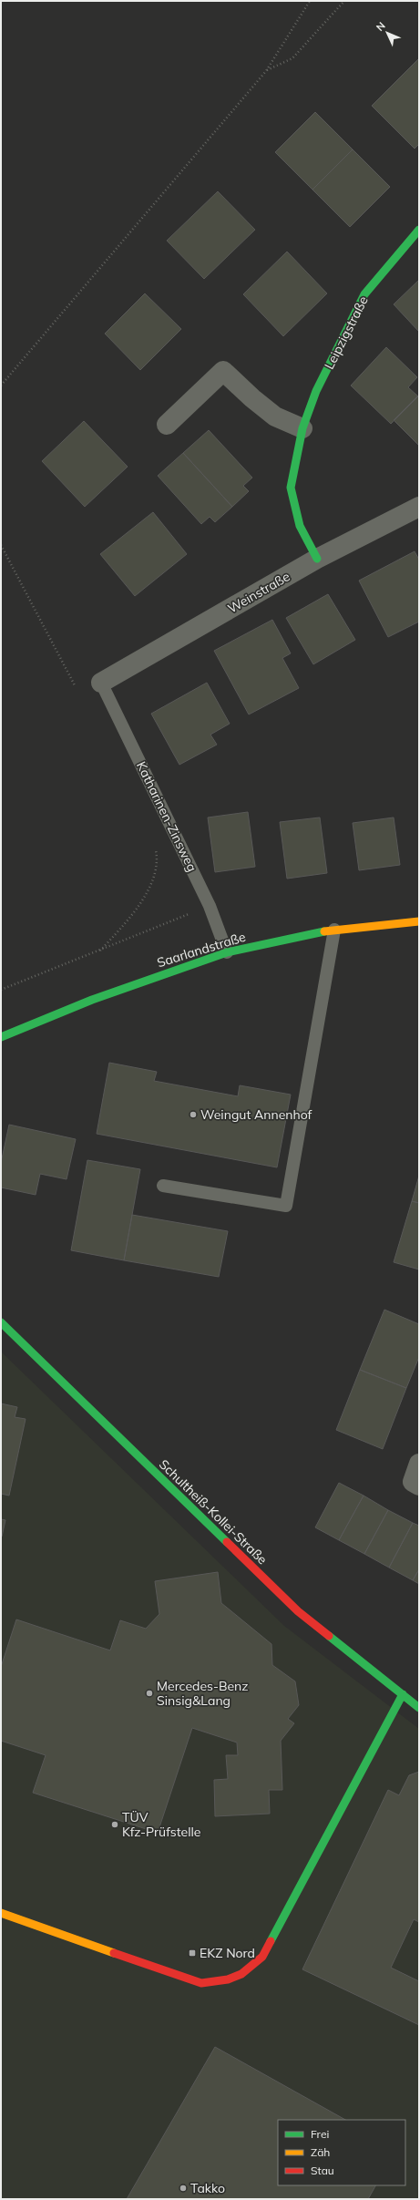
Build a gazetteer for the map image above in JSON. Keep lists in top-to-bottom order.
{
  "streets": {
    "street": [
      "Leipzigstraße",
      "Weinstraße",
      "Saarlandstraße",
      "Schultheiß-Kollei-Straße"
    ],
    "lane": ["Katharinen-Zinsweg"]
  },
  "crossings": [
    ["Leipzigstraße", "Weinstraße"],
    ["Weinstraße", "Katharinen-Zinsweg"],
    ["Katharinen-Zinsweg", "Saarlandstraße"]
  ],
  "places": {
    "other": [
      "Weingut Annenhof",
      "Mercedes-Benz Sinsig&Lang",
      "TÜV Kfz-Prüfstelle",
      "Takko"
    ],
    "transit": ["EKZ Nord"]
  },
  "legend": ["Frei", "Zäh", "Stau"],
  "north": "top left"
}
